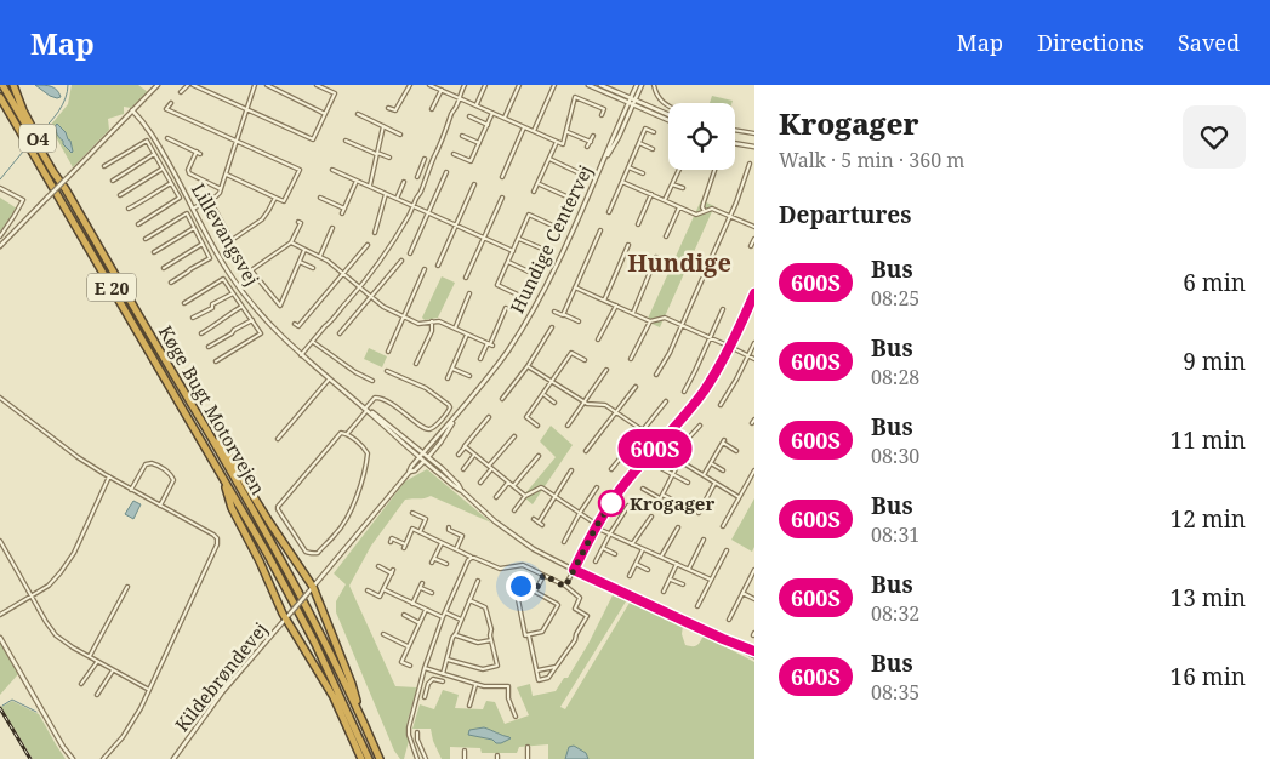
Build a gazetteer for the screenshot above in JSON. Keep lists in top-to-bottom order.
{
  "streets": {
    "highway": ["O4", "E 20", "Køge Bugt Motorvejen"],
    "street": ["Lillevangsvej", "Hundige Centervej", "Kildebrøndevej"]
  },
  "crossings": [
    ["O4", "Køge Bugt Motorvejen"],
    ["Lillevangsvej", "Hundige Centervej"],
    ["Hundige Centervej", "Kildebrøndevej"]
  ],
  "districts": ["Hundige"],
  "places": ["Krogager"],
  "lines": ["bus line 600S"],
  "page": {
    "header": "Map",
    "nav": ["Map", "Directions", "Saved"],
    "on_map": "600S",
    "heading": [
      ["Krogager", "Walk · 5 min · 360 m"],
      "Departures"
    ],
    "list": [
      {
        "mark": "600S",
        "name": "Bus",
        "note": "08:25",
        "value": "6 min"
      },
      {
        "mark": "600S",
        "name": "Bus",
        "note": "08:28",
        "value": "9 min"
      },
      {
        "mark": "600S",
        "name": "Bus",
        "note": "08:30",
        "value": "11 min"
      },
      {
        "mark": "600S",
        "name": "Bus",
        "note": "08:31",
        "value": "12 min"
      },
      {
        "mark": "600S",
        "name": "Bus",
        "note": "08:32",
        "value": "13 min"
      },
      {
        "mark": "600S",
        "name": "Bus",
        "note": "08:35",
        "value": "16 min"
      }
    ]
  }
}
